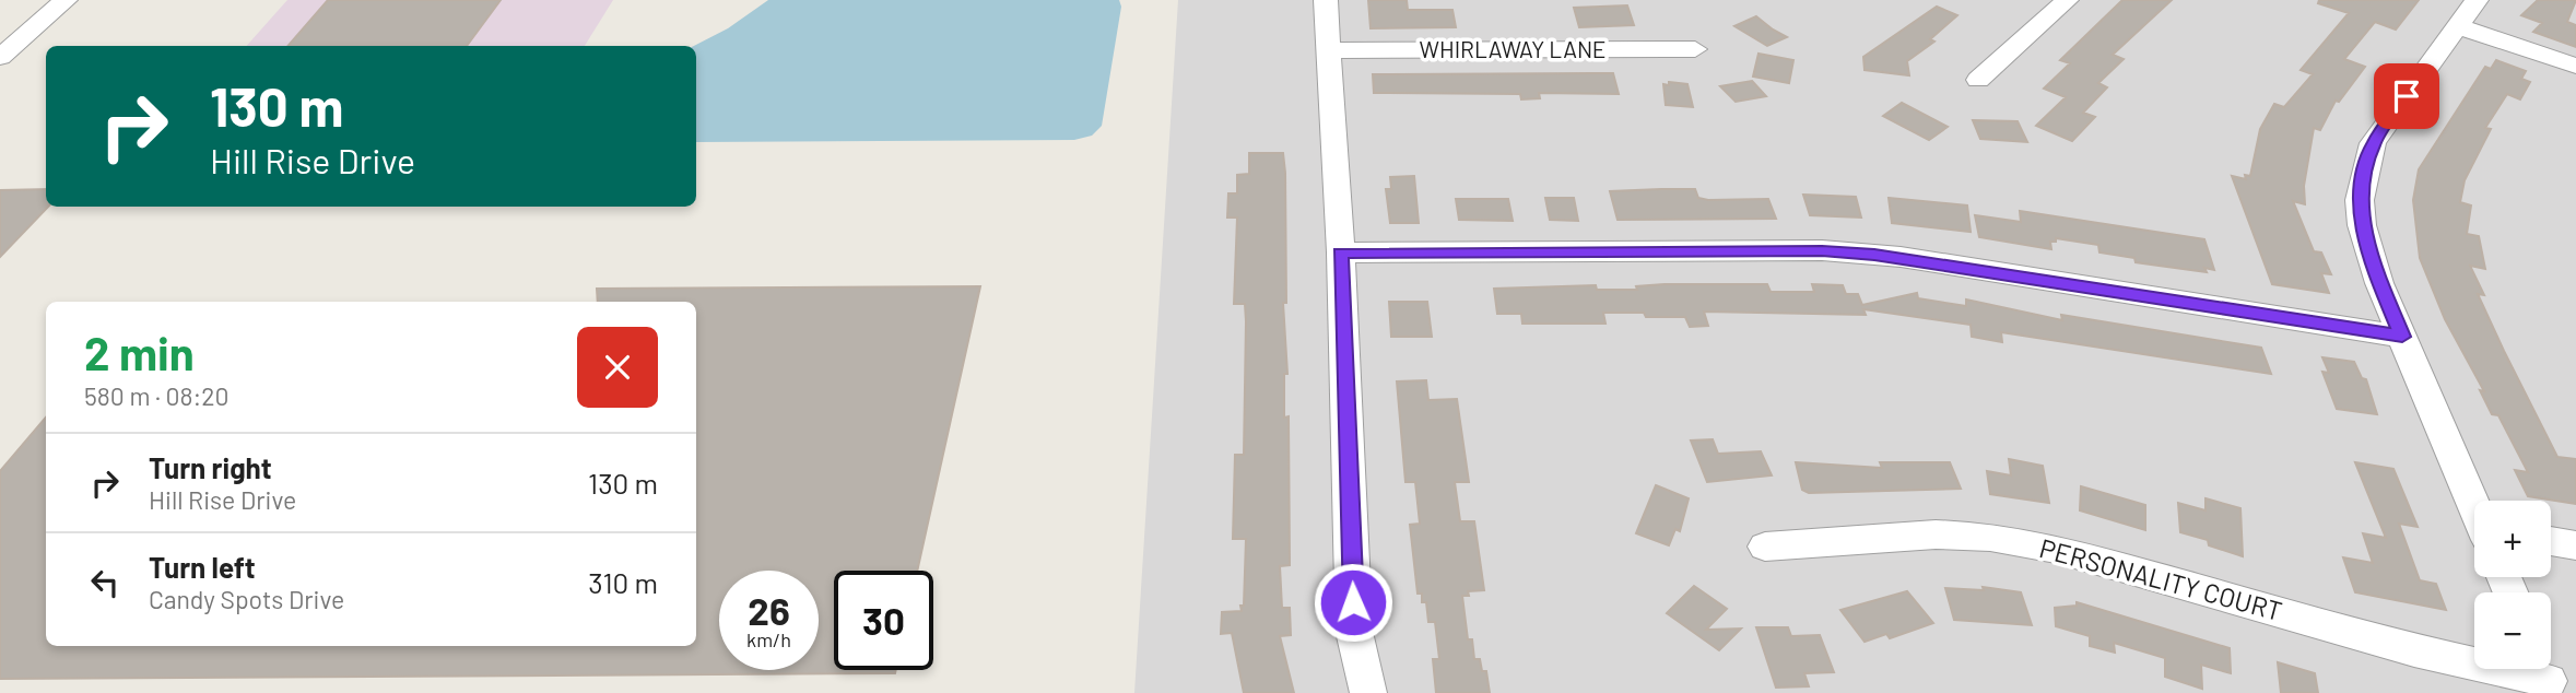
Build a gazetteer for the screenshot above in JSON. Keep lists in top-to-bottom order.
{
  "streets": {
    "street": ["WHIRLAWAY LANE", "PERSONALITY COURT"]
  },
  "page": {
    "turn": ["130 m", "Hill Rise Drive"],
    "heading": ["2 min", "580 m · 08:20"],
    "list": [
      {
        "name": "Turn right",
        "note": "Hill Rise Drive",
        "value": "130 m"
      },
      {
        "name": "Turn left",
        "note": "Candy Spots Drive",
        "value": "310 m"
      }
    ],
    "map_buttons": ["+", "−"],
    "speed": "26 km/h",
    "limit": "30"
  }
}
